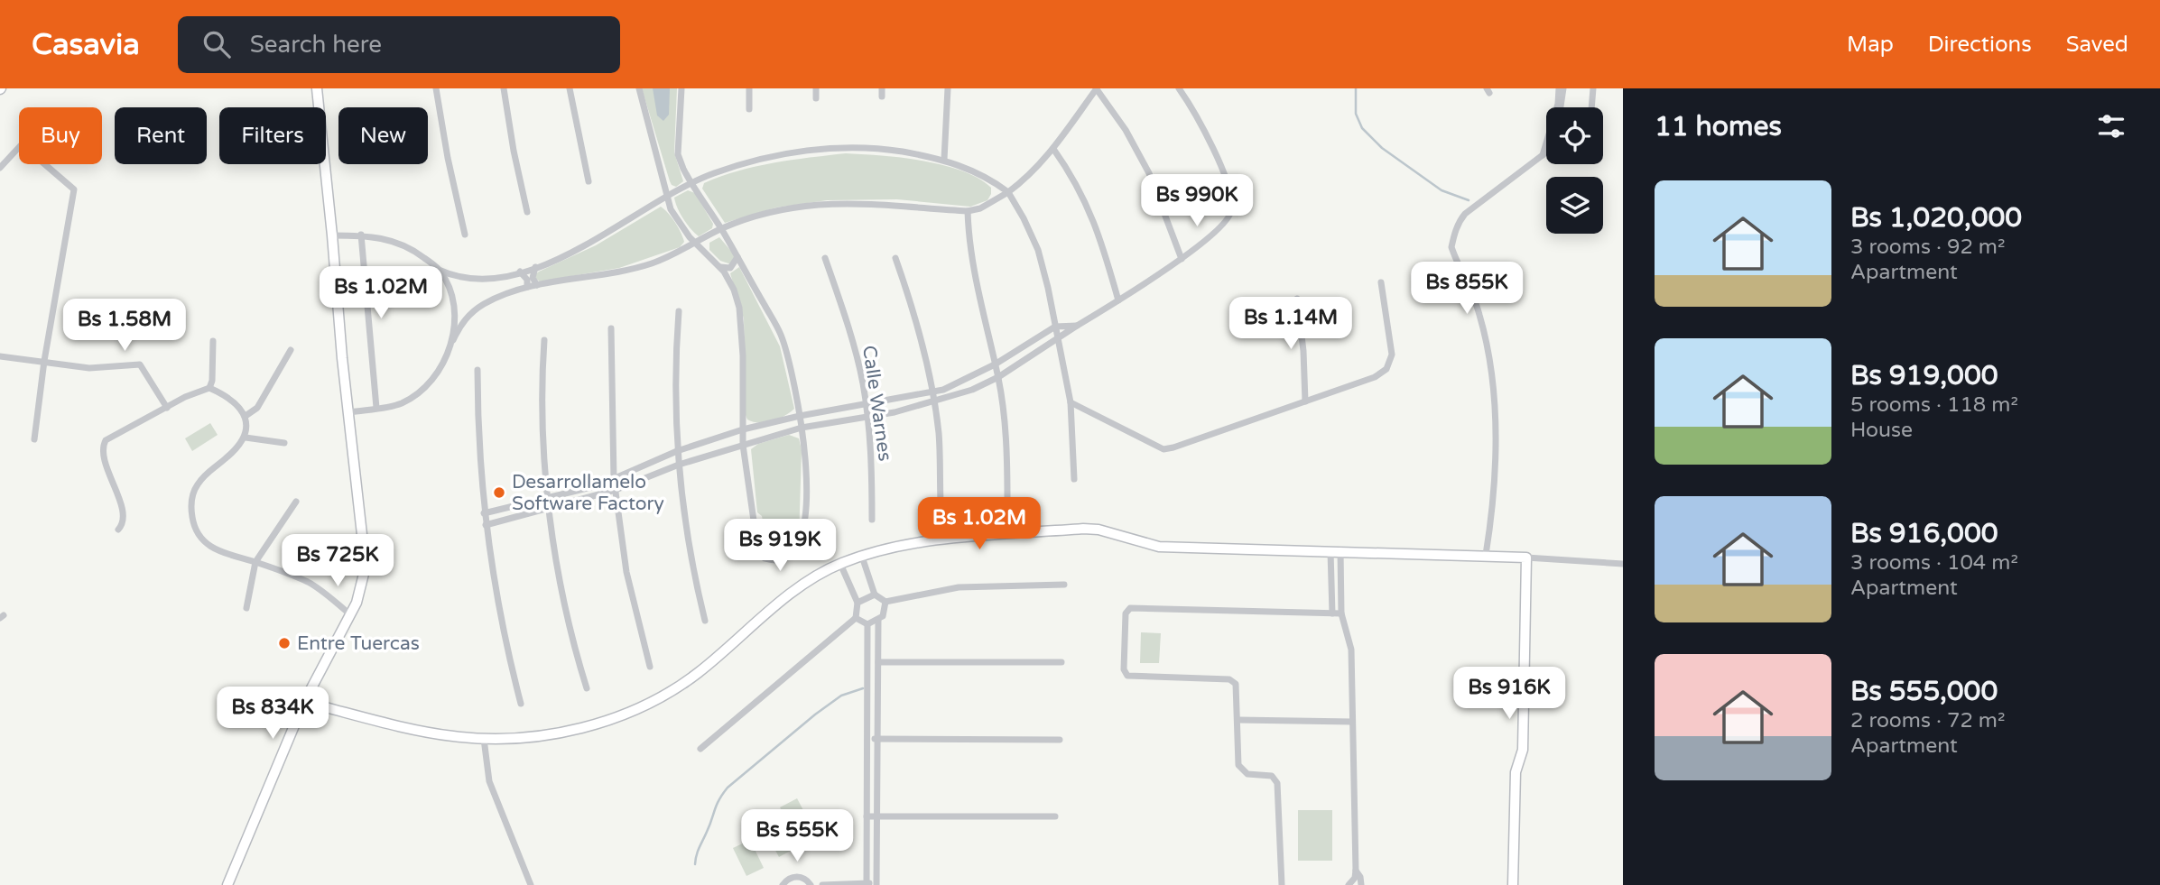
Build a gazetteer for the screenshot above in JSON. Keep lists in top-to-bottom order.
{
  "streets": {
    "street": ["Calle Warnes"]
  },
  "places": ["Desarrollamelo Software Factory", "Entre Tuercas"],
  "page": {
    "header": "Casavia",
    "search": "Search here",
    "nav": ["Map", "Directions", "Saved"],
    "heading": "11 homes",
    "chip": [
      "Buy",
      "Rent",
      "Filters",
      "New"
    ],
    "list": [
      {
        "name": "Bs 1,020,000",
        "note": "3 rooms · 92 m² · Apartment"
      },
      {
        "name": "Bs 919,000",
        "note": "5 rooms · 118 m² · House"
      },
      {
        "name": "Bs 916,000",
        "note": "3 rooms · 104 m² · Apartment"
      },
      {
        "name": "Bs 555,000",
        "note": "2 rooms · 72 m² · Apartment"
      }
    ],
    "price": [
      "Bs 990K",
      "Bs 855K",
      "Bs 1.02M",
      "Bs 1.14M",
      "Bs 1.58M",
      "Bs 1.02M",
      "Bs 919K",
      "Bs 725K",
      "Bs 916K",
      "Bs 834K",
      "Bs 555K"
    ]
  }
}
